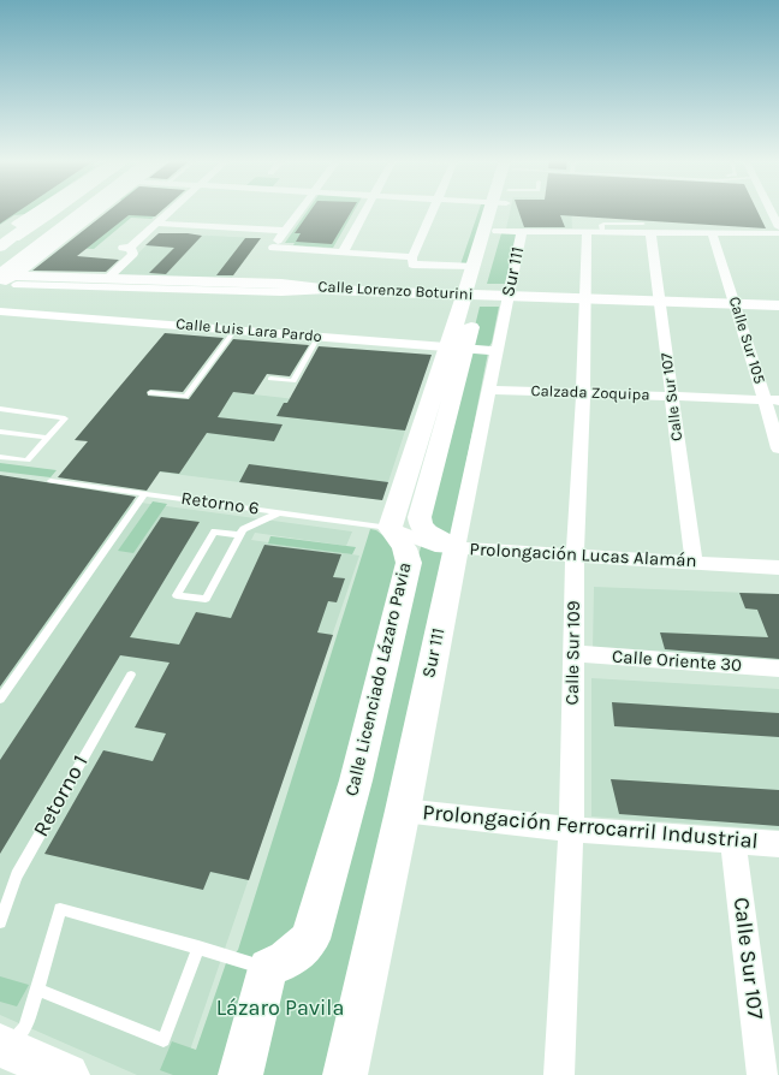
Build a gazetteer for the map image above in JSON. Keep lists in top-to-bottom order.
{
  "streets": {
    "main road": ["Sur 111", "Calle Lorenzo Boturini", "Calle Licenciado Lázaro Pavia"],
    "street": [
      "Calle Luis Lara Pardo",
      "Calle Sur 105",
      "Calzada Zoquipa",
      "Calle Sur 107",
      "Prolongación Lucas Alamán",
      "Calle Sur 109",
      "Calle Oriente 30",
      "Prolongación Ferrocarril Industrial"
    ],
    "lane": ["Retorno 6", "Retorno 1"]
  },
  "crossings": [
    ["Sur 111", "Calle Lorenzo Boturini"],
    ["Sur 111", "Calle Luis Lara Pardo"],
    ["Sur 111", "Calzada Zoquipa"],
    ["Sur 111", "Prolongación Lucas Alamán"],
    ["Sur 111", "Prolongación Ferrocarril Industrial"],
    ["Calle Lorenzo Boturini", "Calle Sur 105"],
    ["Calle Lorenzo Boturini", "Calle Sur 107"],
    ["Calle Lorenzo Boturini", "Calle Sur 109"],
    ["Calle Sur 105", "Calzada Zoquipa"],
    ["Calzada Zoquipa", "Calle Sur 107"],
    ["Calzada Zoquipa", "Calle Sur 109"],
    ["Calle Sur 107", "Prolongación Lucas Alamán"],
    ["Calle Sur 107", "Prolongación Ferrocarril Industrial"],
    ["Retorno 6", "Prolongación Lucas Alamán"],
    ["Retorno 6", "Calle Licenciado Lázaro Pavia"],
    ["Prolongación Lucas Alamán", "Calle Sur 109"],
    ["Prolongación Lucas Alamán", "Calle Licenciado Lázaro Pavia"],
    ["Calle Sur 109", "Calle Oriente 30"],
    ["Calle Sur 109", "Prolongación Ferrocarril Industrial"]
  ],
  "parks": ["Lázaro Pavila"]
}
